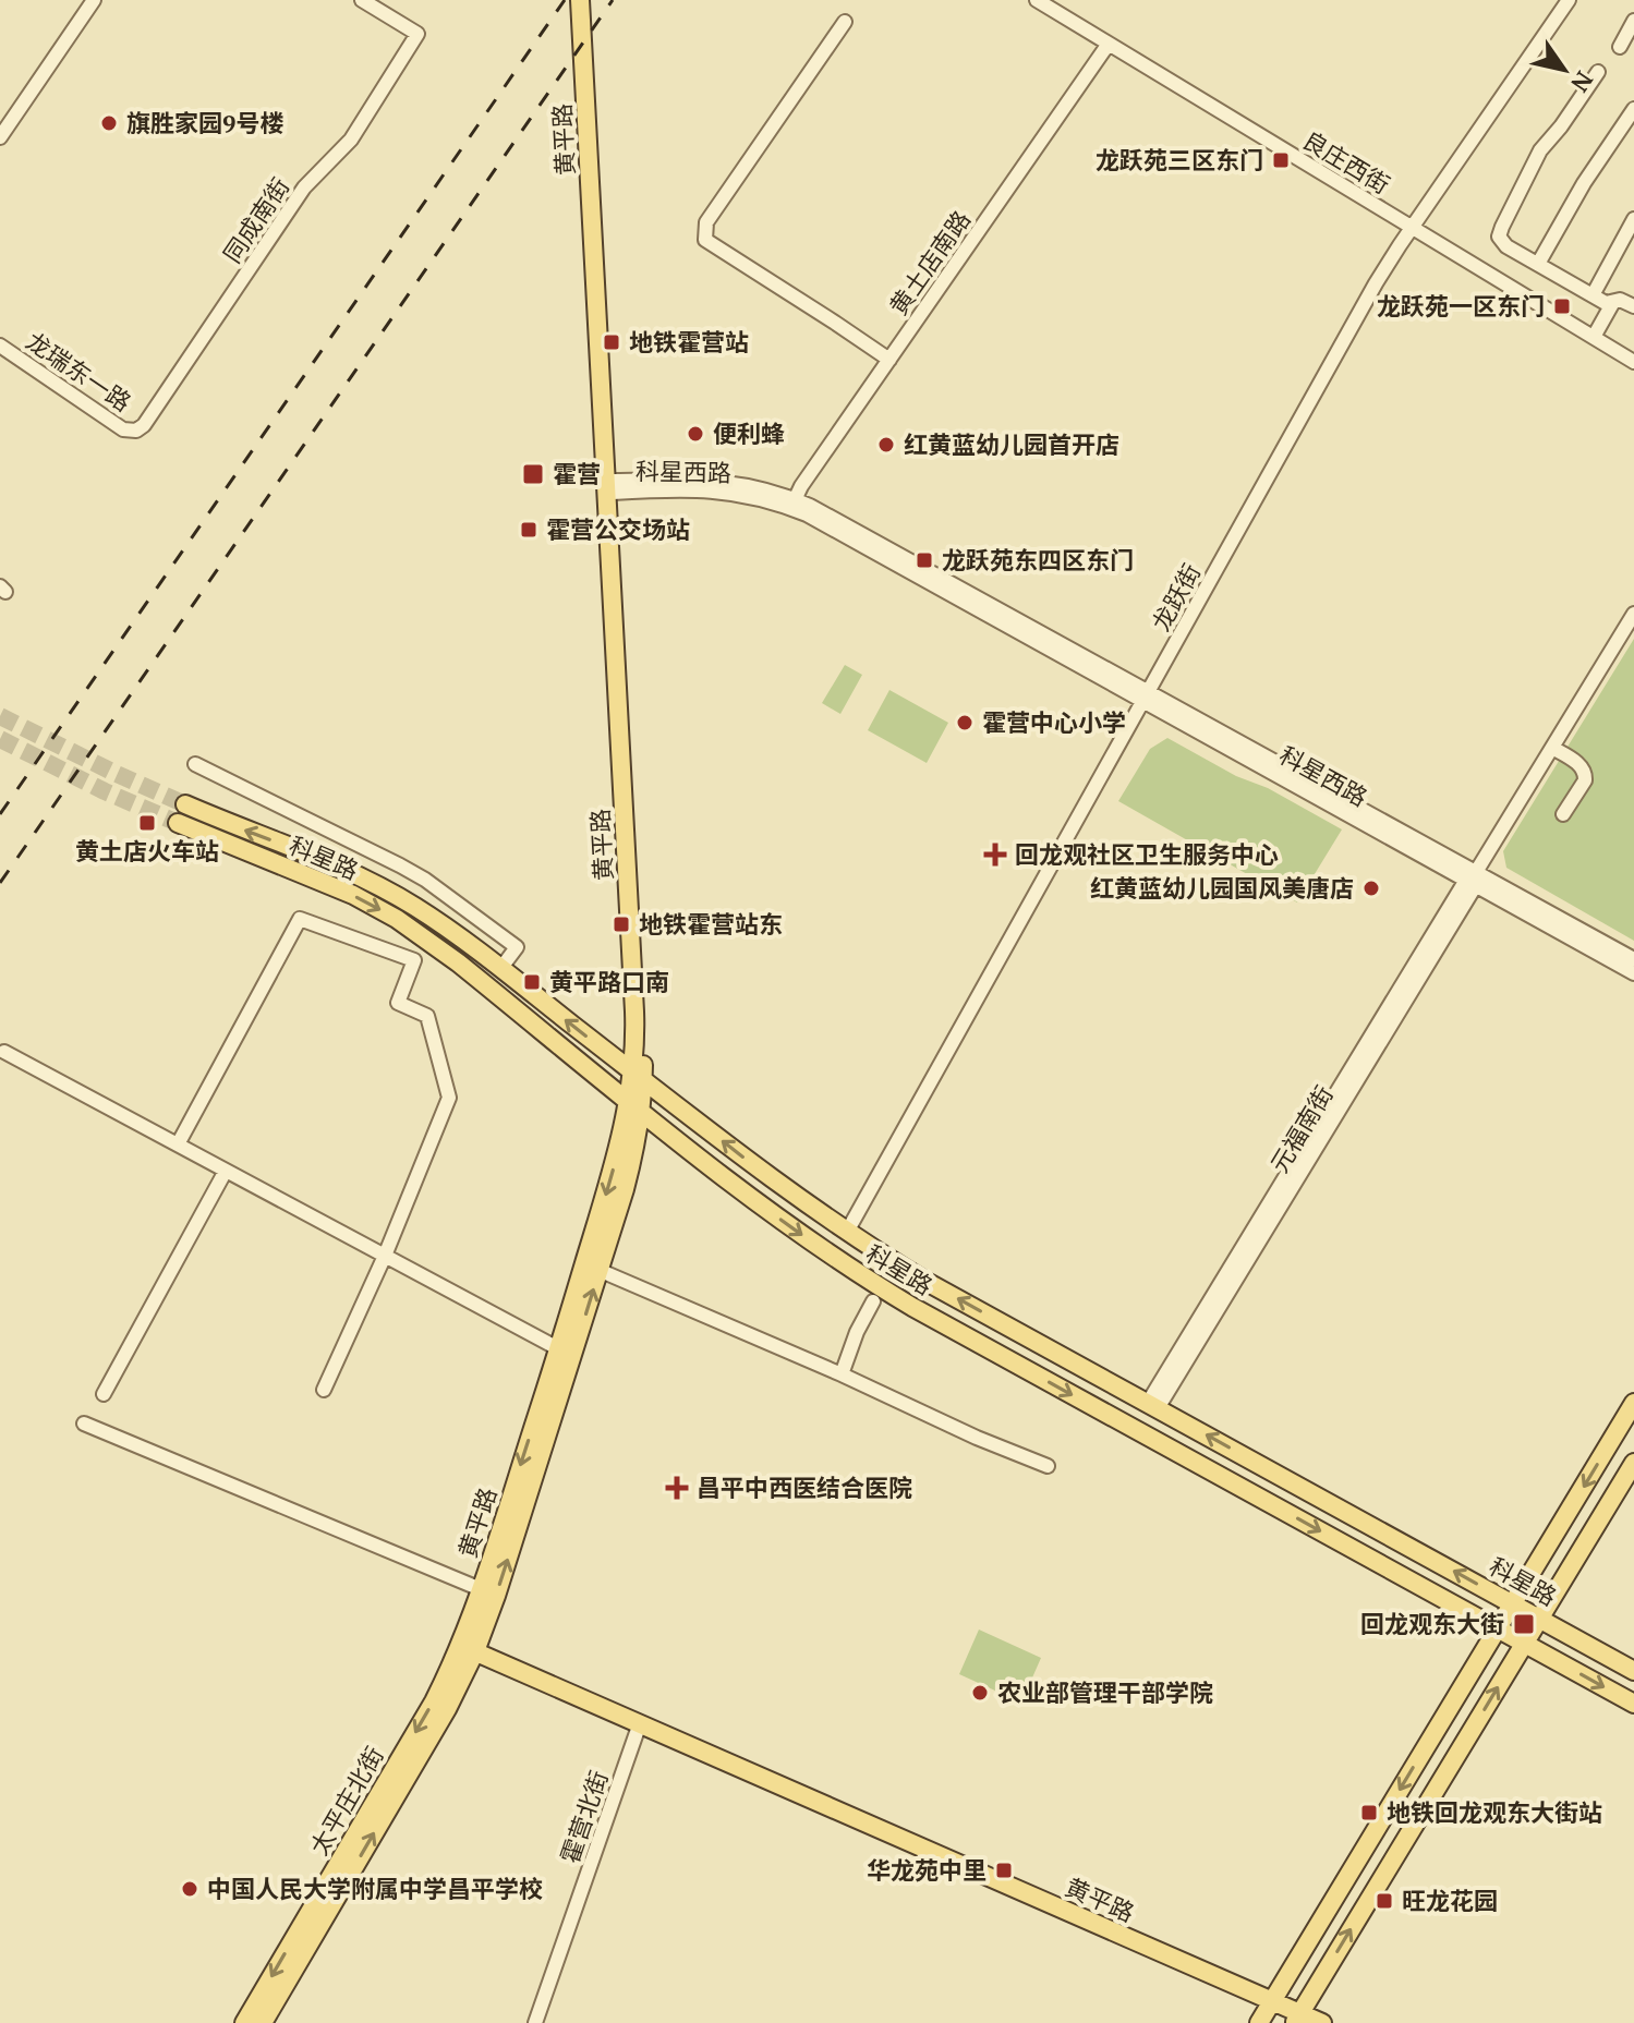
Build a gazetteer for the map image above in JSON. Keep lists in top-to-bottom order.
{
  "streets": {
    "main road": ["黄平路", "科星路", "太平庄北街"],
    "street": [
      "良庄西街",
      "同成南街",
      "黄土店南路",
      "龙瑞东一路",
      "科星西路",
      "龙跃街",
      "元福南街",
      "霍营北街"
    ]
  },
  "crossings": [
    ["黄平路", "科星西路"],
    ["黄平路", "科星路"],
    ["黄平路", "太平庄北街"],
    ["黄平路", "霍营北街"],
    ["良庄西街", "黄土店南路"],
    ["良庄西街", "龙跃街"],
    ["同成南街", "龙瑞东一路"],
    ["黄土店南路", "科星西路"],
    ["科星西路", "龙跃街"],
    ["科星西路", "元福南街"],
    ["龙跃街", "科星路"],
    ["科星路", "元福南街"]
  ],
  "places": {
    "other": [
      "旗胜家园9号楼",
      "便利蜂",
      "红黄蓝幼儿园首开店",
      "霍营中心小学",
      "红黄蓝幼儿园国风美唐店",
      "农业部管理干部学院",
      "中国人民大学附属中学昌平学校"
    ],
    "transit": [
      "龙跃苑三区东门",
      "龙跃苑一区东门",
      "地铁霍营站",
      "霍营",
      "霍营公交场站",
      "龙跃苑东四区东门",
      "黄土店火车站",
      "地铁霍营站东",
      "黄平路口南",
      "回龙观东大街",
      "地铁回龙观东大街站",
      "华龙苑中里",
      "旺龙花园"
    ],
    "health": ["回龙观社区卫生服务中心", "昌平中西医结合医院"]
  },
  "north": "bottom right"
}
